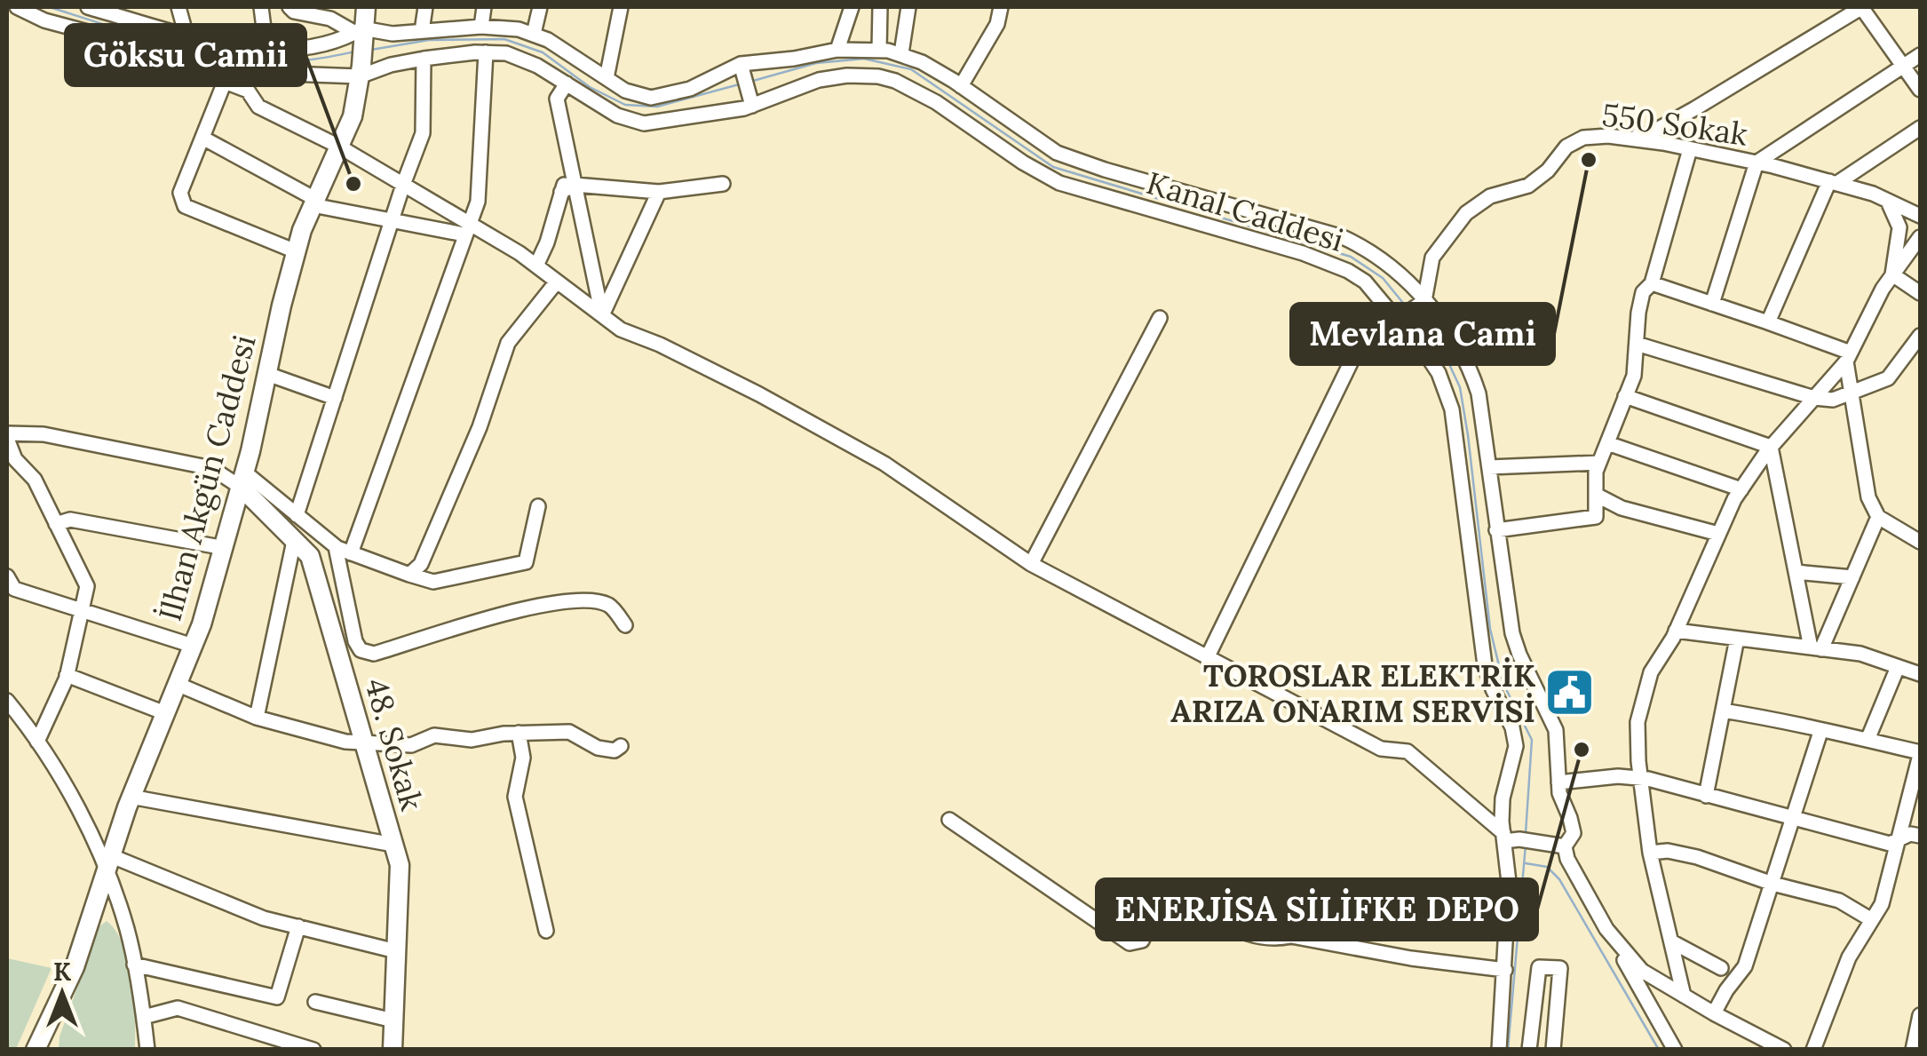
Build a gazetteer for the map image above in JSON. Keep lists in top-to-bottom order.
{
  "streets": {
    "main road": ["İlhan Akgün Caddesi", "48. Sokak"],
    "street": ["550 Sokak", "Kanal Caddesi"]
  },
  "crossings": [
    ["Kanal Caddesi", "İlhan Akgün Caddesi"],
    ["İlhan Akgün Caddesi", "48. Sokak"]
  ],
  "places": {
    "other": ["Mevlana Cami", "Göksu Camii", "ENERJİSA SİLİFKE DEPO"],
    "public building": ["TOROSLAR ELEKTRİK ARIZA ONARIM SERVİSİ"]
  },
  "north": "top"
}
